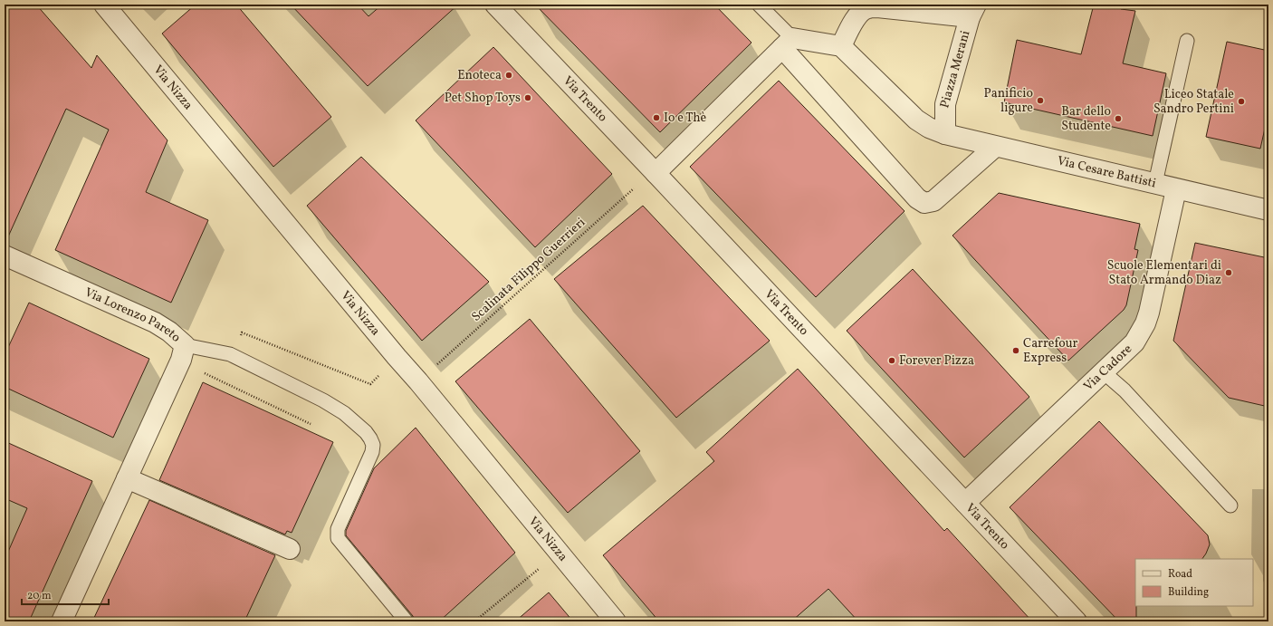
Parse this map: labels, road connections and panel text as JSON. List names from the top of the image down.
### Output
{
  "streets": {
    "street": [
      "Piazza Merani",
      "Via Nizza",
      "Via Trento",
      "Via Cesare Battisti",
      "Via Lorenzo Pareto",
      "Via Cadore"
    ],
    "path": ["Scalinata Filippo Guerrieri"]
  },
  "crossings": [
    ["Piazza Merani", "Via Cesare Battisti"],
    ["Via Trento", "Via Cadore"],
    ["Via Cesare Battisti", "Via Cadore"]
  ],
  "places": [
    "Enoteca",
    "Pet Shop Toys",
    "Panificio ligure",
    "Liceo Statale Sandro Pertini",
    "Io e Thè",
    "Bar dello Studente",
    "Scuole Elementari di Stato Armando Diaz",
    "Carrefour Express",
    "Forever Pizza"
  ],
  "legend": ["Road", "Building"],
  "scale_bar": "20 m"
}
